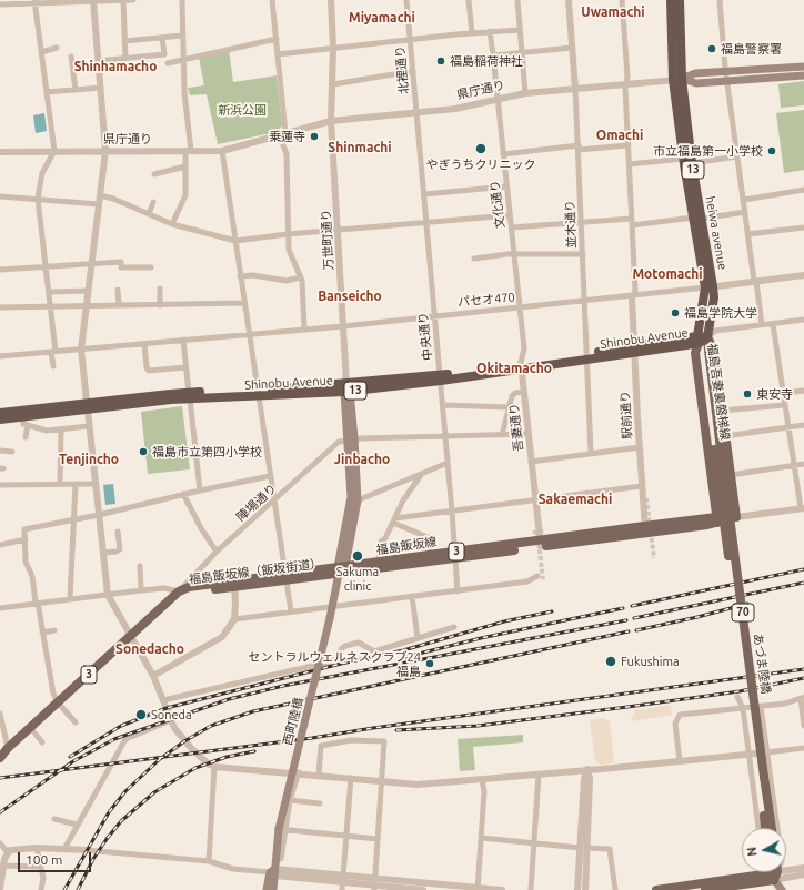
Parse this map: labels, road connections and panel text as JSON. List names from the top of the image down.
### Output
{
  "streets": {
    "highway": ["13", "heiwa avenue", "Shinobu Avenue"],
    "main road": [
      "県庁通り",
      "福島吾妻裏磐梯線",
      "福島飯坂線",
      "3",
      "福島飯坂線（飯坂街道）",
      "70",
      "あづま陸橋",
      "西町陸橋"
    ],
    "street": [
      "北裡通り",
      "文化通り",
      "並木通り",
      "万世町通り",
      "パセオ470",
      "中央通り",
      "駅前通り",
      "吾妻通り",
      "陣場通り"
    ]
  },
  "crossings": [
    ["北裡通り", "県庁通り"],
    ["北裡通り", "中央通り"],
    ["県庁通り", "文化通り"],
    ["県庁通り", "並木通り"],
    ["県庁通り", "heiwa avenue"],
    ["県庁通り", "万世町通り"],
    ["県庁通り", "中央通り"],
    ["文化通り", "パセオ470"],
    ["文化通り", "吾妻通り"],
    ["並木通り", "パセオ470"],
    ["並木通り", "Shinobu Avenue"],
    ["heiwa avenue", "パセオ470"],
    ["heiwa avenue", "Shinobu Avenue"],
    ["heiwa avenue", "福島吾妻裏磐梯線"],
    ["万世町通り", "パセオ470"],
    ["万世町通り", "Shinobu Avenue"],
    ["パセオ470", "中央通り"],
    ["パセオ470", "駅前通り"],
    ["パセオ470", "吾妻通り"],
    ["中央通り", "Shinobu Avenue"],
    ["中央通り", "福島飯坂線"],
    ["Shinobu Avenue", "福島吾妻裏磐梯線"],
    ["Shinobu Avenue", "駅前通り"],
    ["Shinobu Avenue", "吾妻通り"],
    ["福島吾妻裏磐梯線", "あづま陸橋"],
    ["駅前通り", "福島飯坂線"],
    ["吾妻通り", "福島飯坂線"],
    ["陣場通り", "福島飯坂線（飯坂街道）"],
    ["福島飯坂線", "福島飯坂線（飯坂街道）"],
    ["福島飯坂線", "西町陸橋"],
    ["福島飯坂線（飯坂街道）", "西町陸橋"],
    ["70", "あづま陸橋"]
  ],
  "districts": [
    "Uwamachi",
    "Miyamachi",
    "Shinhamacho",
    "Omachi",
    "Shinmachi",
    "Motomachi",
    "Banseicho",
    "Okitamacho",
    "Tenjincho",
    "Jinbacho",
    "Sakaemachi",
    "Sonedacho"
  ],
  "parks": ["新浜公園"],
  "places": [
    "福島警察署",
    "福島稲荷神社",
    "乗蓮寺",
    "やぎうちクリニック",
    "市立福島第一小学校",
    "福島学院大学",
    "東安寺",
    "福島市立第四小学校",
    "Sakuma clinic",
    "Fukushima",
    "セントラルウェルネスクラブ24 福島",
    "Soneda"
  ],
  "scale_bar": "100 m",
  "north": "left"
}
